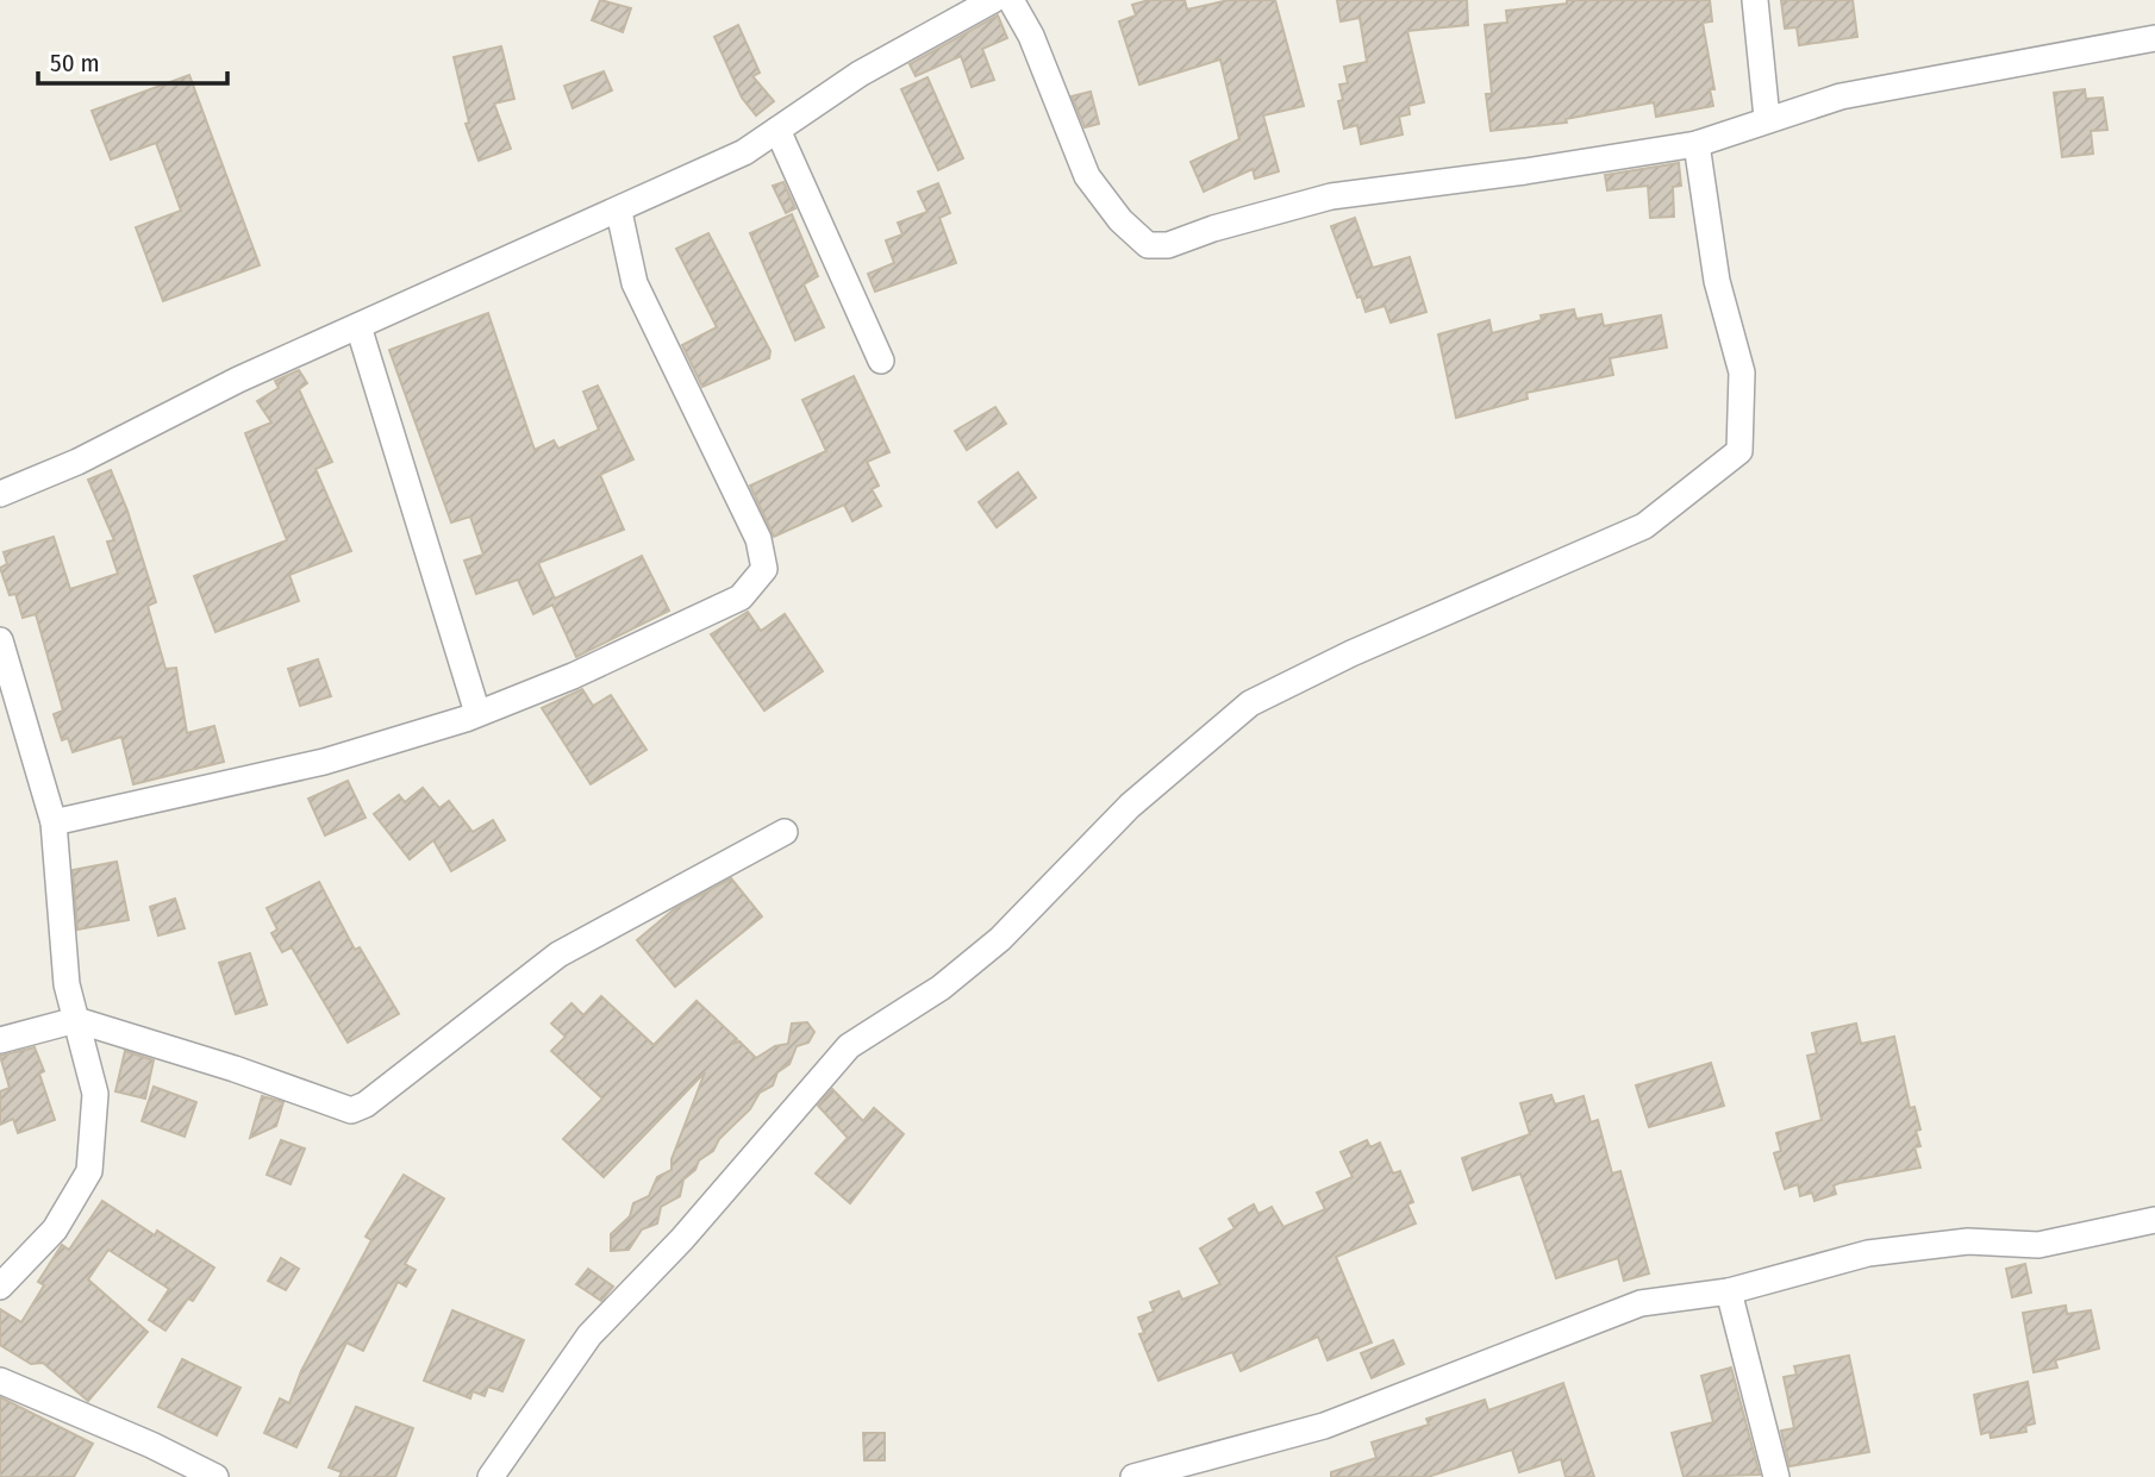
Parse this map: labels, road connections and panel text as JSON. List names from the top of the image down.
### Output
{
  "scale_bar": "50 m"
}
